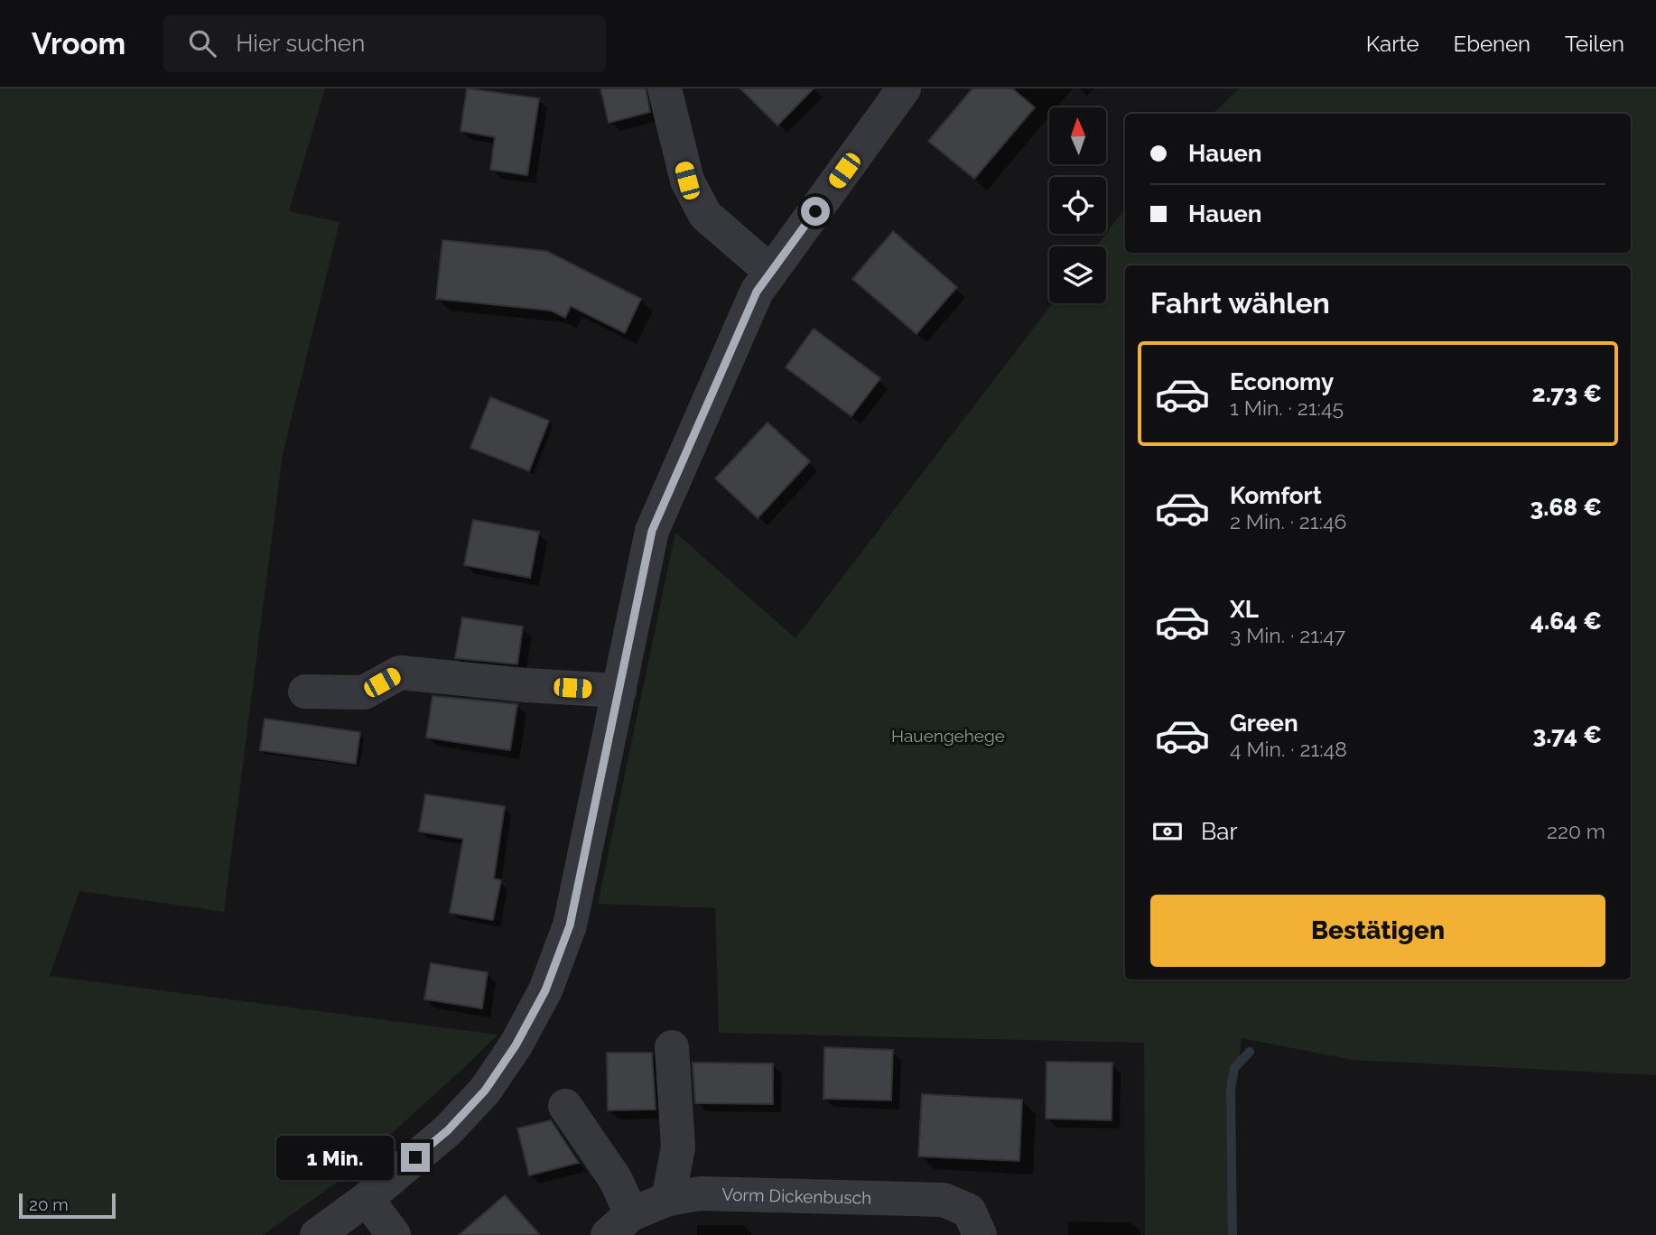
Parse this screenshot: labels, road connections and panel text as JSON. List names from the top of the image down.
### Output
{
  "streets": {
    "street": ["Vorm Dickenbusch"]
  },
  "parks": ["Hauengehege"],
  "scale_bar": "20 m",
  "north": "top",
  "page": {
    "header": "Vroom",
    "search": "Hier suchen",
    "nav": ["Karte", "Ebenen", "Teilen"],
    "banner": ["Hauen", "Hauen"],
    "heading": "Fahrt wählen",
    "list": [
      {
        "name": "Economy",
        "note": "1 Min. · 21:45",
        "value": "2.73 €"
      },
      {
        "name": "Komfort",
        "note": "2 Min. · 21:46",
        "value": "3.68 €"
      },
      {
        "name": "XL",
        "note": "3 Min. · 21:47",
        "value": "4.64 €"
      },
      {
        "name": "Green",
        "note": "4 Min. · 21:48",
        "value": "3.74 €"
      }
    ],
    "pay": ["Bar", "220 m"],
    "buttons": "Bestätigen",
    "bubble": "1 Min.",
    "scale": "20 m"
  }
}
